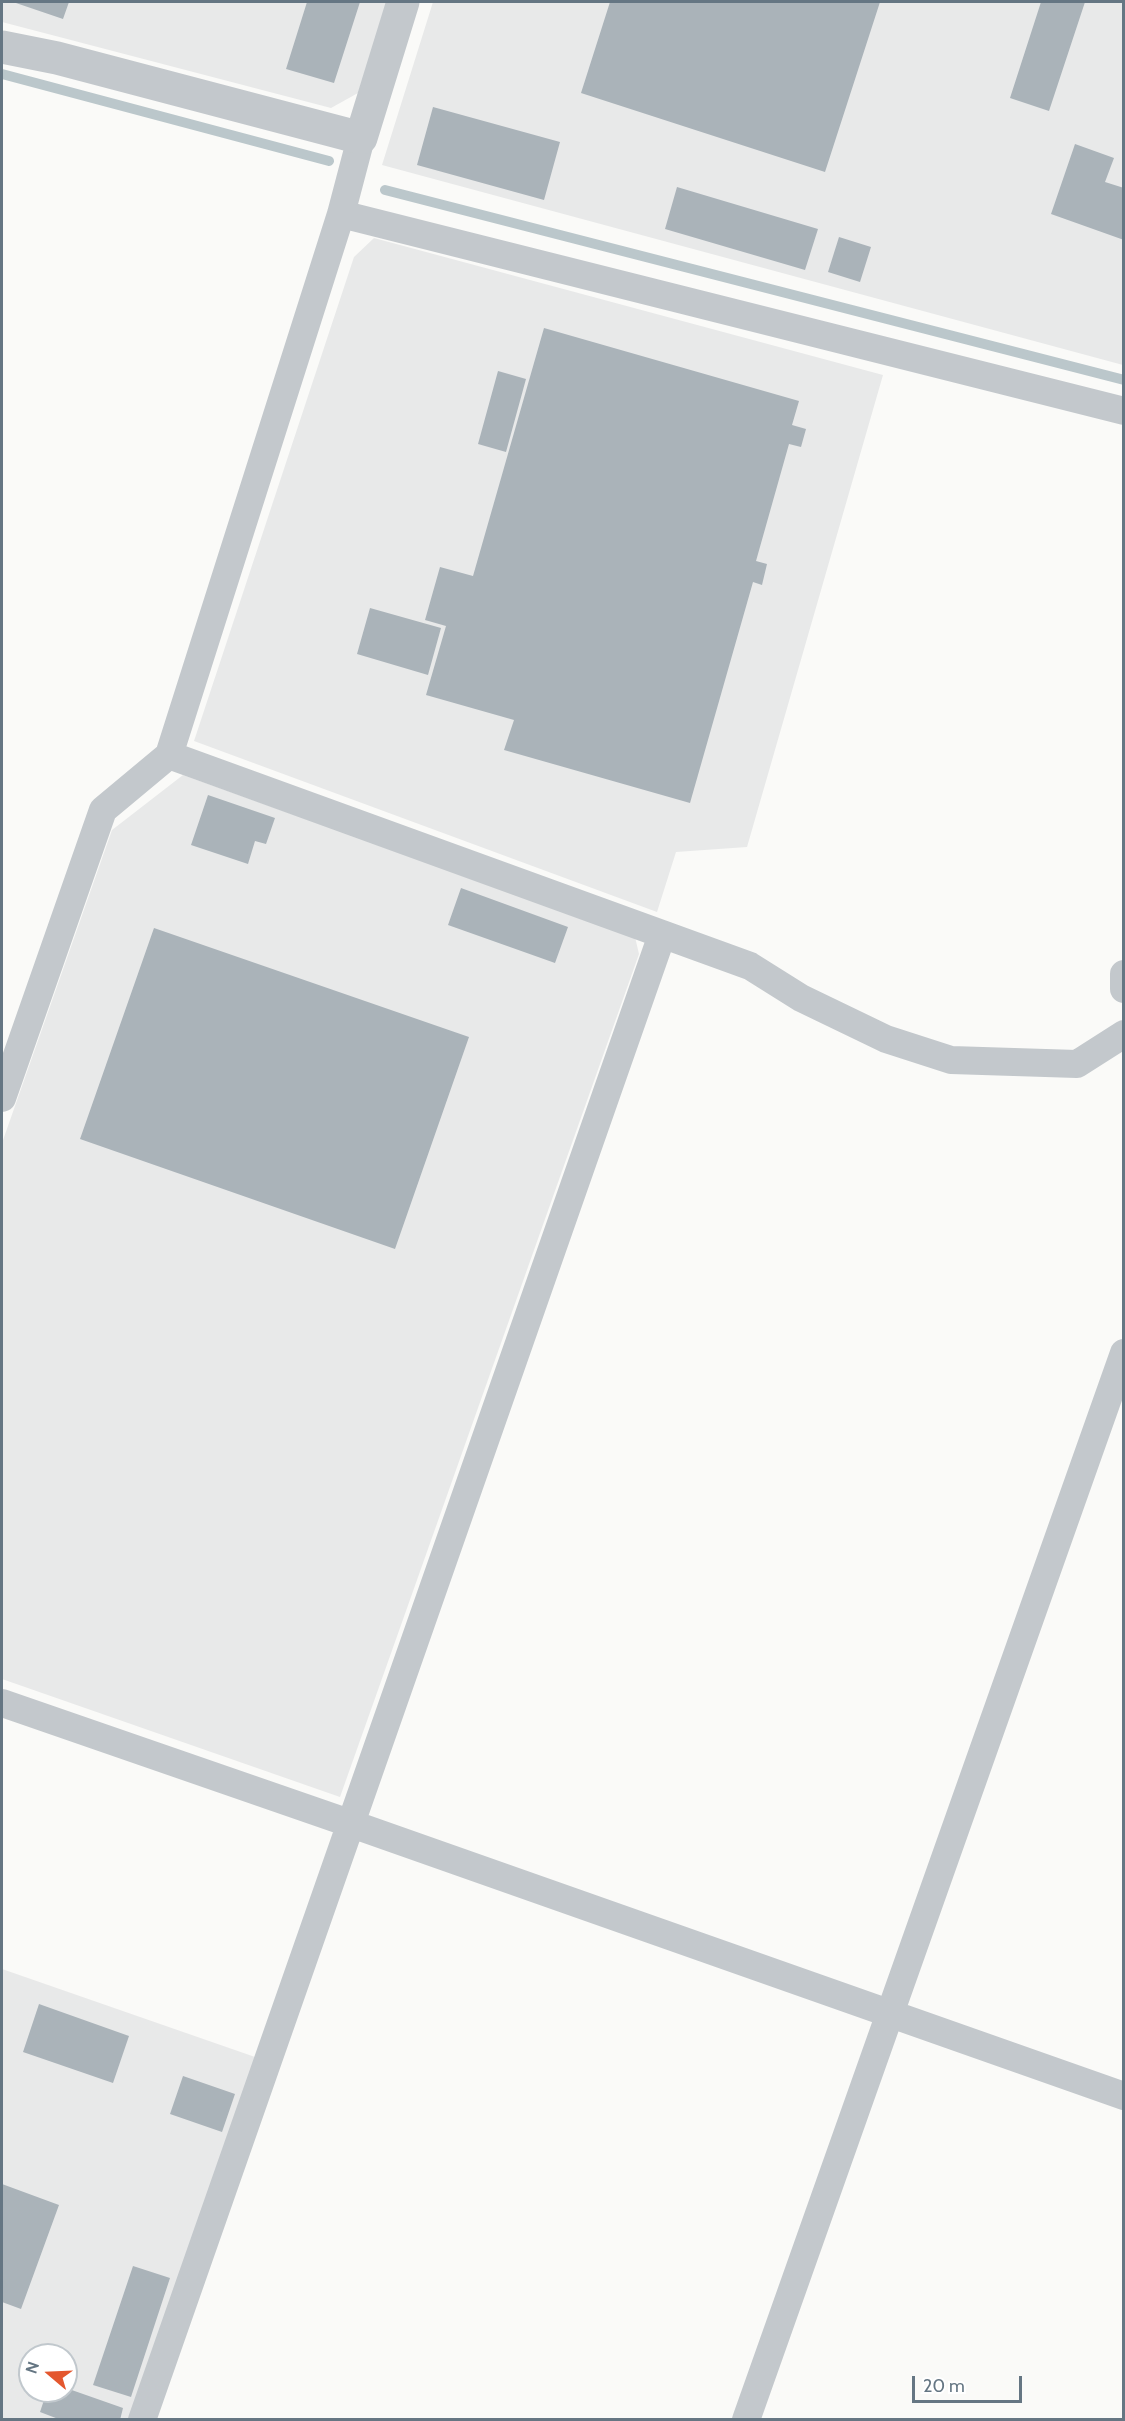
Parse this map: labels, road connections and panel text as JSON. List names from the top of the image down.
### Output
{
  "scale_bar": "20 m",
  "north": "left"
}
